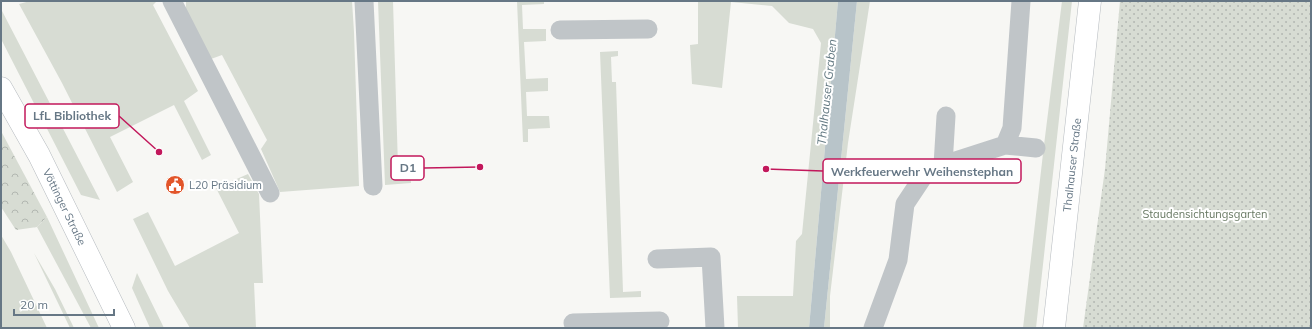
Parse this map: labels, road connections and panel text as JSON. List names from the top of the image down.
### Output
{
  "streets": {
    "main road": ["Thalhauser Straße", "Vöttinger Straße"]
  },
  "water": ["Thalhauser Graben"],
  "parks": ["Staudensichtungsgarten"],
  "places": {
    "other": ["LfL Bibliothek", "D1", "Werkfeuerwehr Weihenstephan"],
    "public building": ["L20 Präsidium"]
  },
  "scale_bar": "20 m"
}
